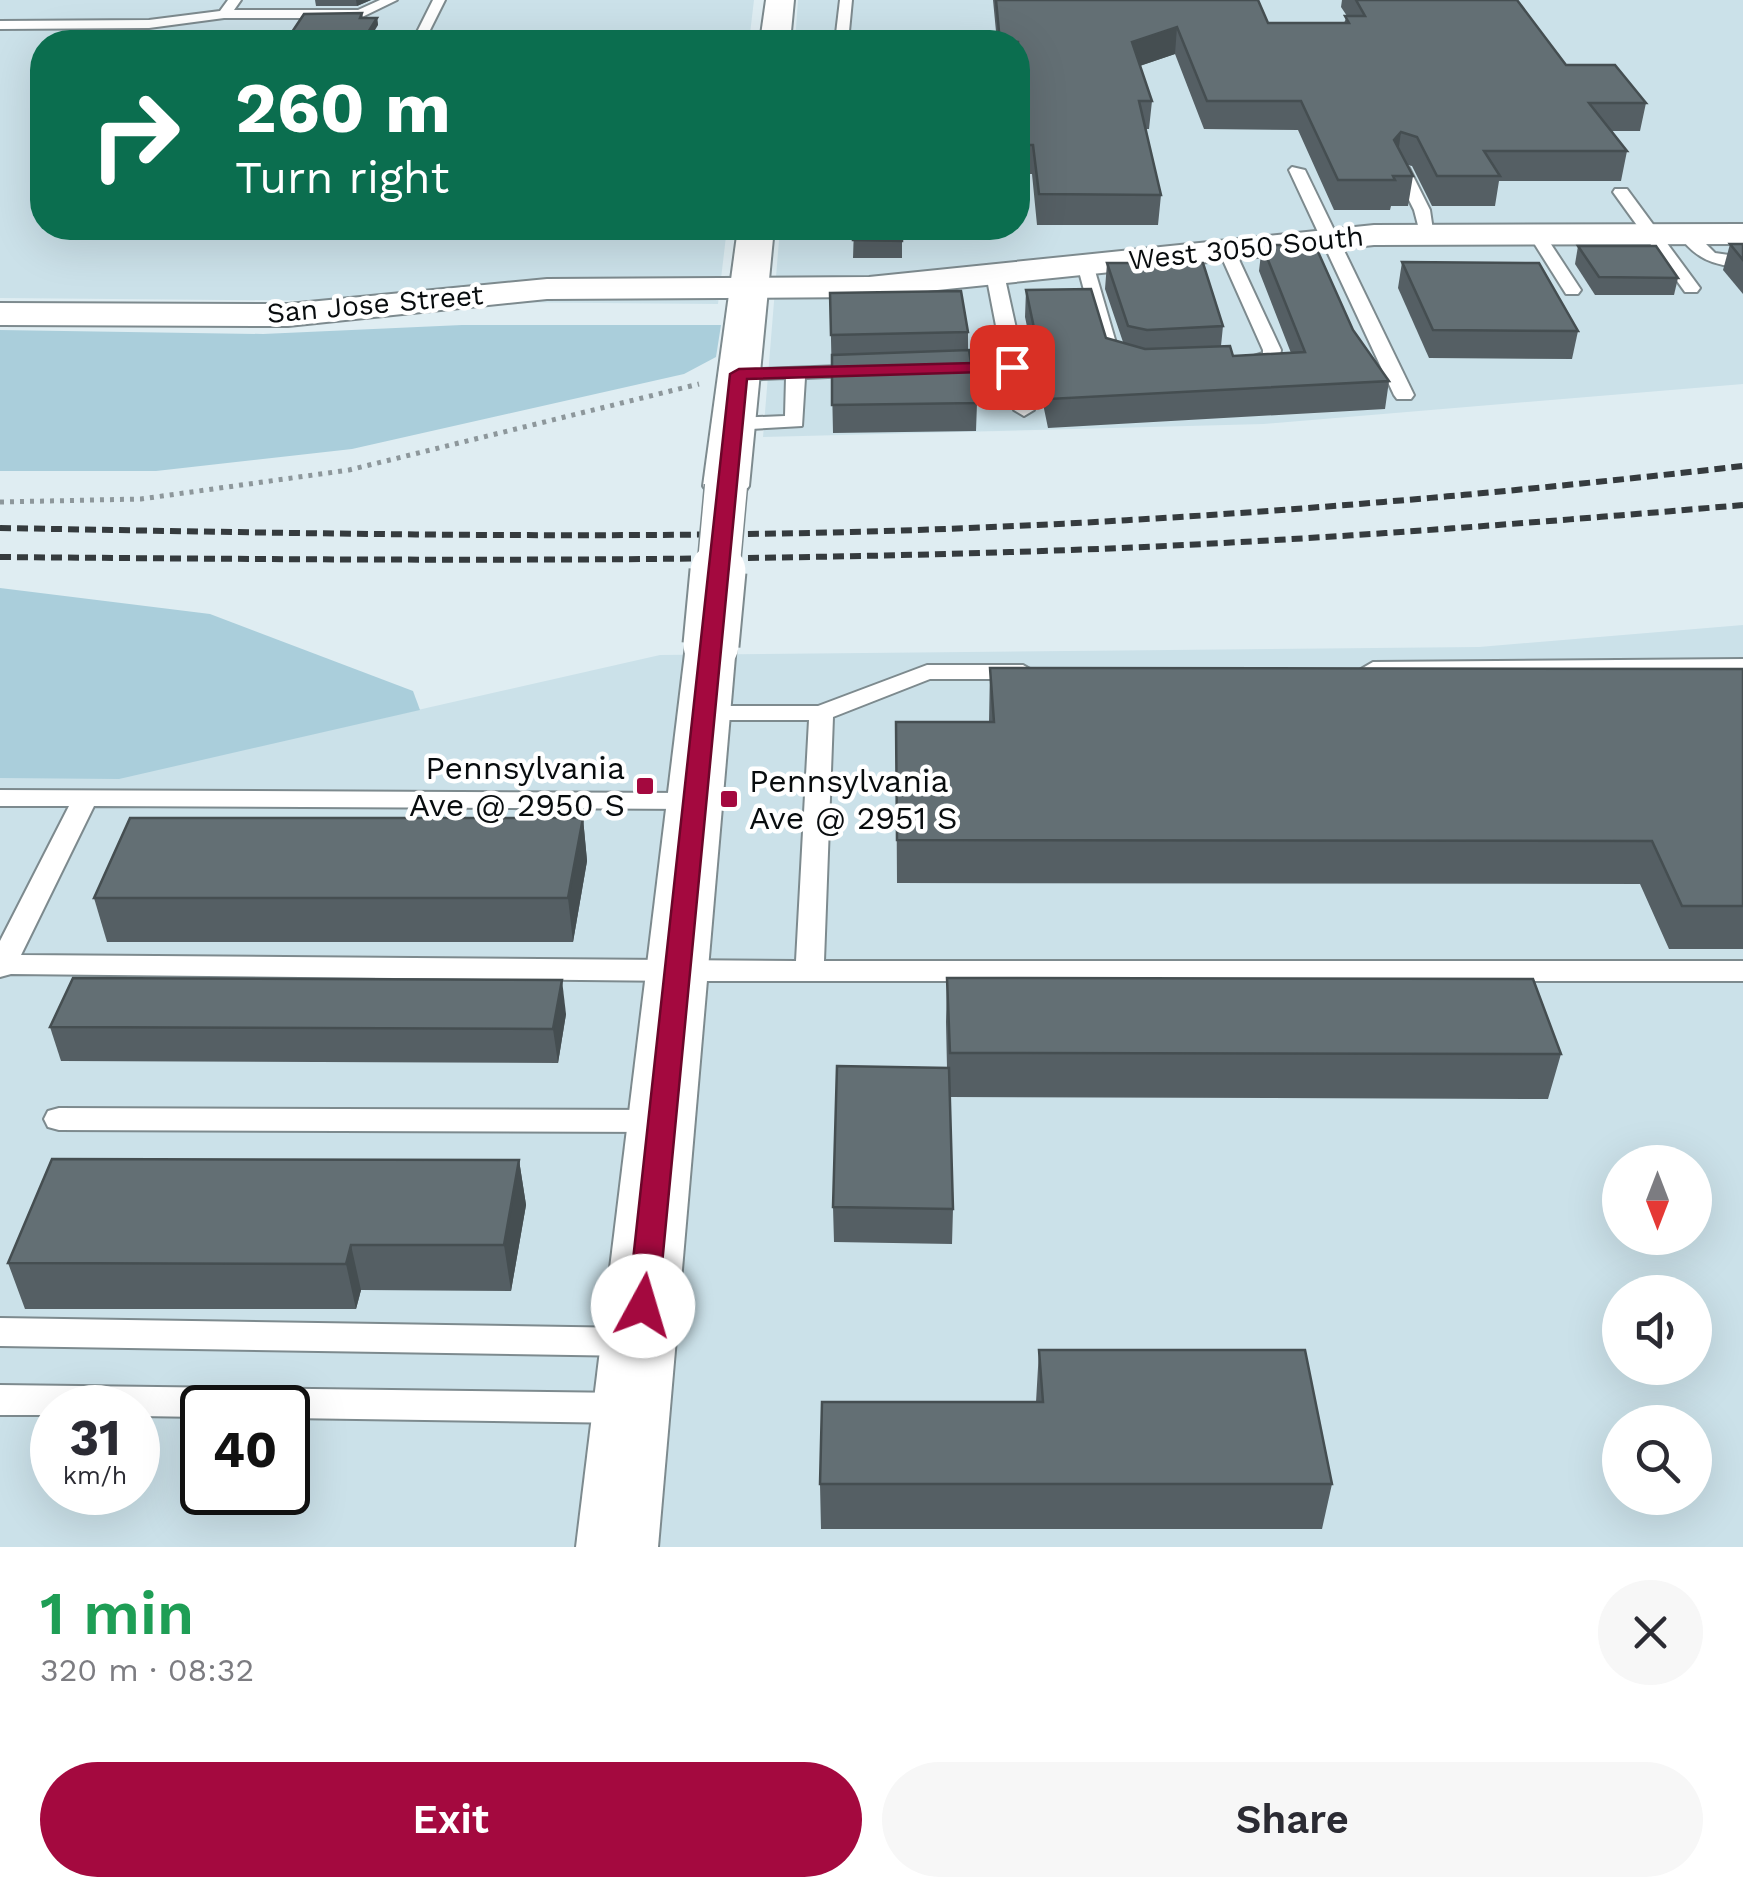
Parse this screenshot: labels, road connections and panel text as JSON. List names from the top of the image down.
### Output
{
  "streets": {
    "street": ["West 3050 South", "San Jose Street"]
  },
  "crossings": [
    ["West 3050 South", "San Jose Street"]
  ],
  "places": {
    "transit": ["Pennsylvania Ave @ 2950 S", "Pennsylvania Ave @ 2951 S"]
  },
  "north": "bottom",
  "page": {
    "turn": ["260 m", "Turn right"],
    "speed": "31 km/h",
    "limit": "40",
    "heading": ["1 min", "320 m · 08:32"],
    "buttons": ["Exit", "Share"]
  }
}
